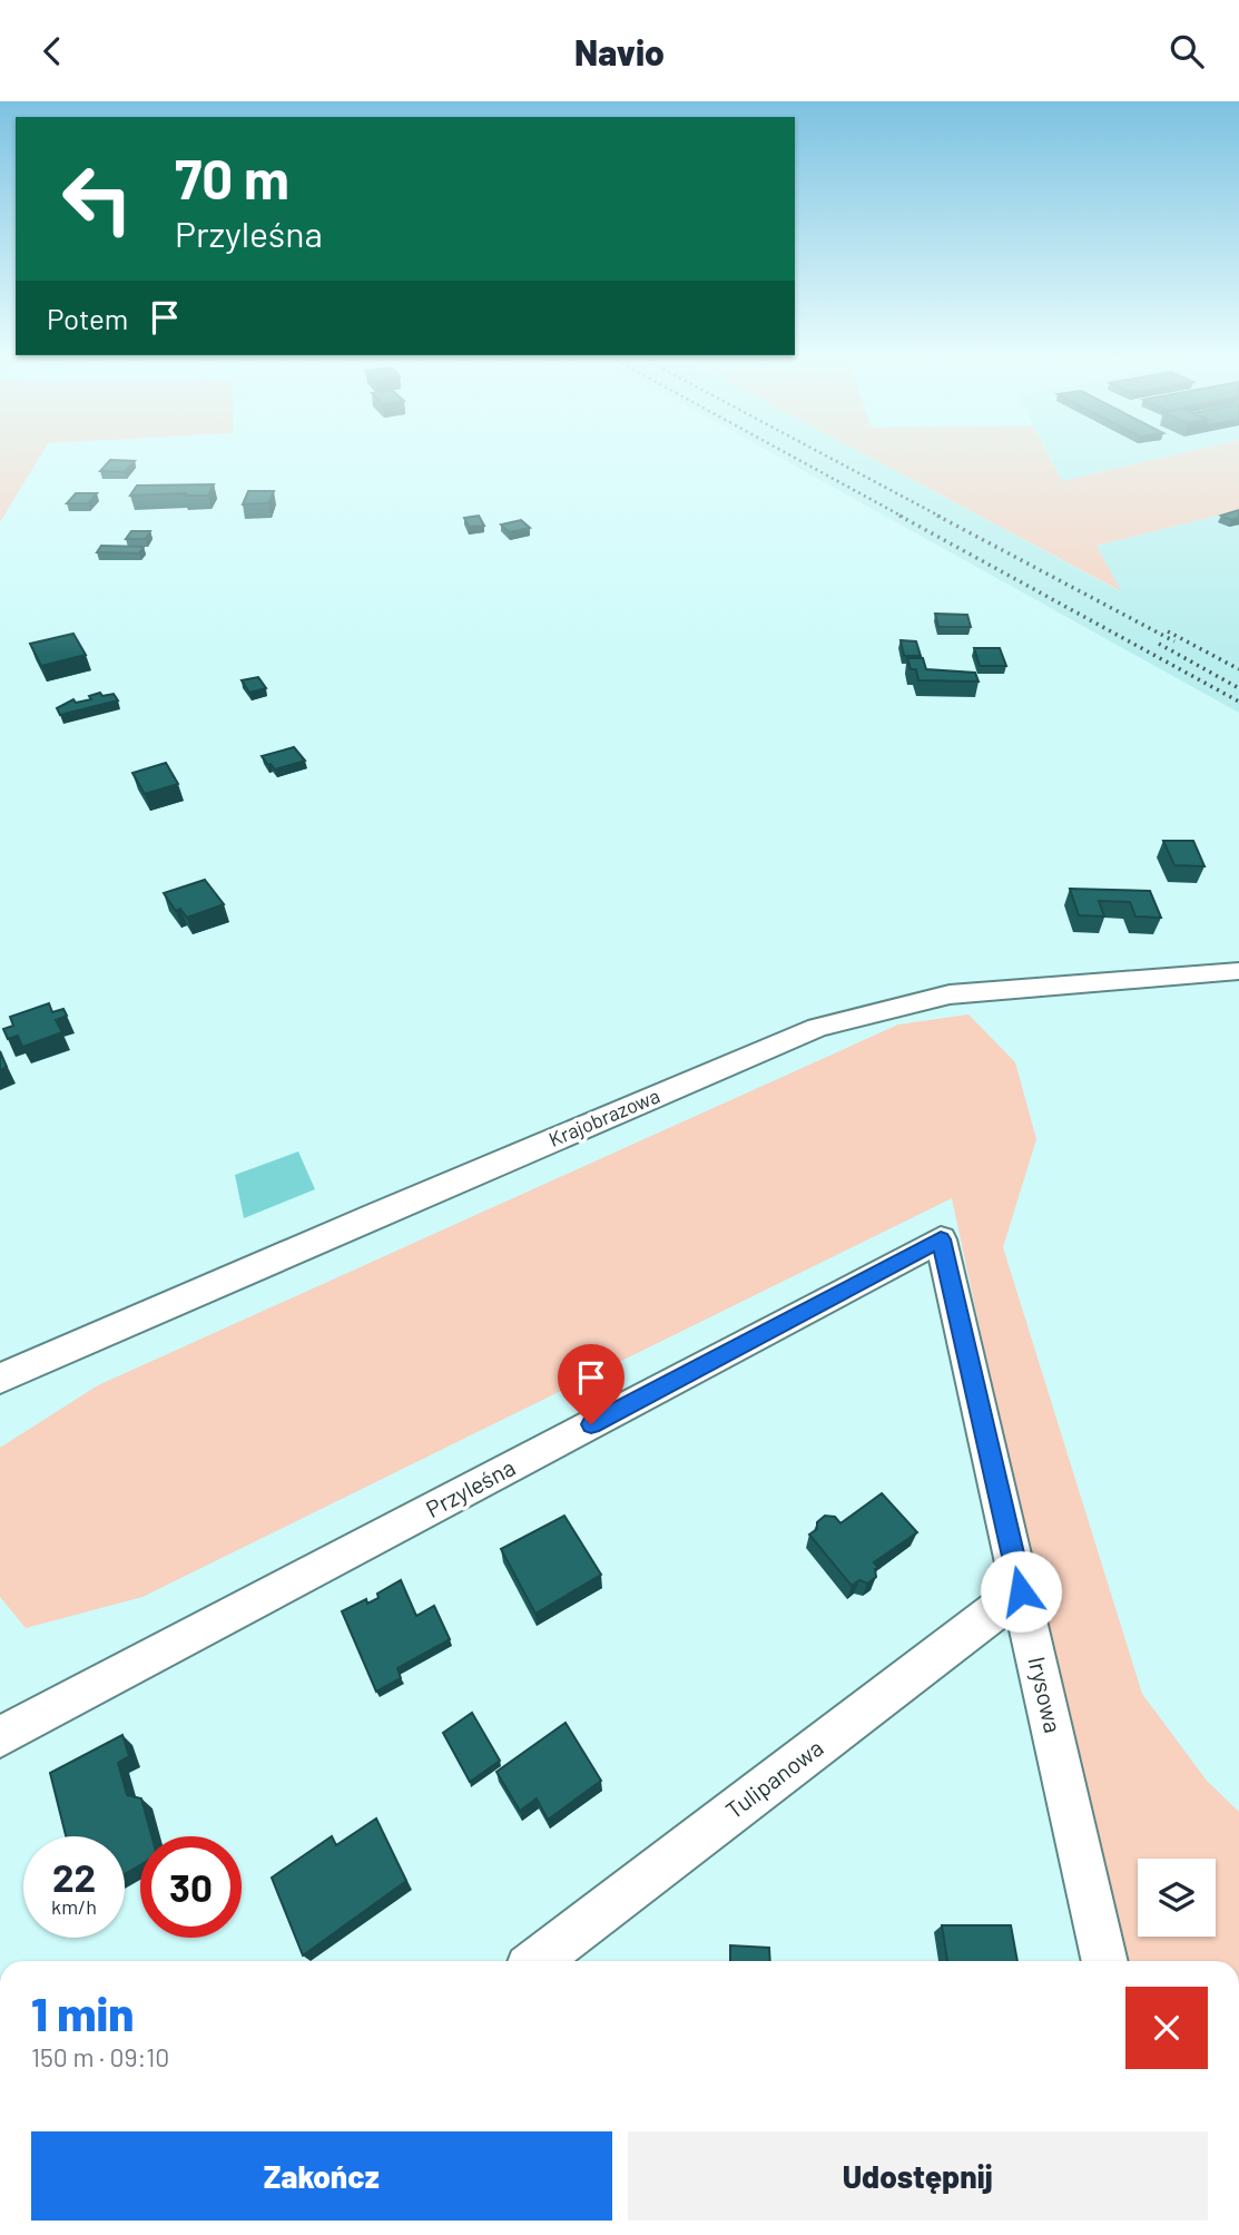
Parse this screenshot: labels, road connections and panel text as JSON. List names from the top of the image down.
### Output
{
  "streets": {
    "street": [
      "Krajobrazowa",
      "Przyleśna",
      "Irysowa",
      "Tulipanowa"
    ]
  },
  "crossings": [
    ["Przyleśna", "Irysowa"],
    ["Irysowa", "Tulipanowa"]
  ],
  "page": {
    "header": "Navio",
    "turn": ["70 m", "Przyleśna"],
    "then": "Potem",
    "speed": "22 km/h",
    "limit": "30",
    "heading": ["1 min", "150 m · 09:10"],
    "buttons": ["Zakończ", "Udostępnij"]
  }
}
